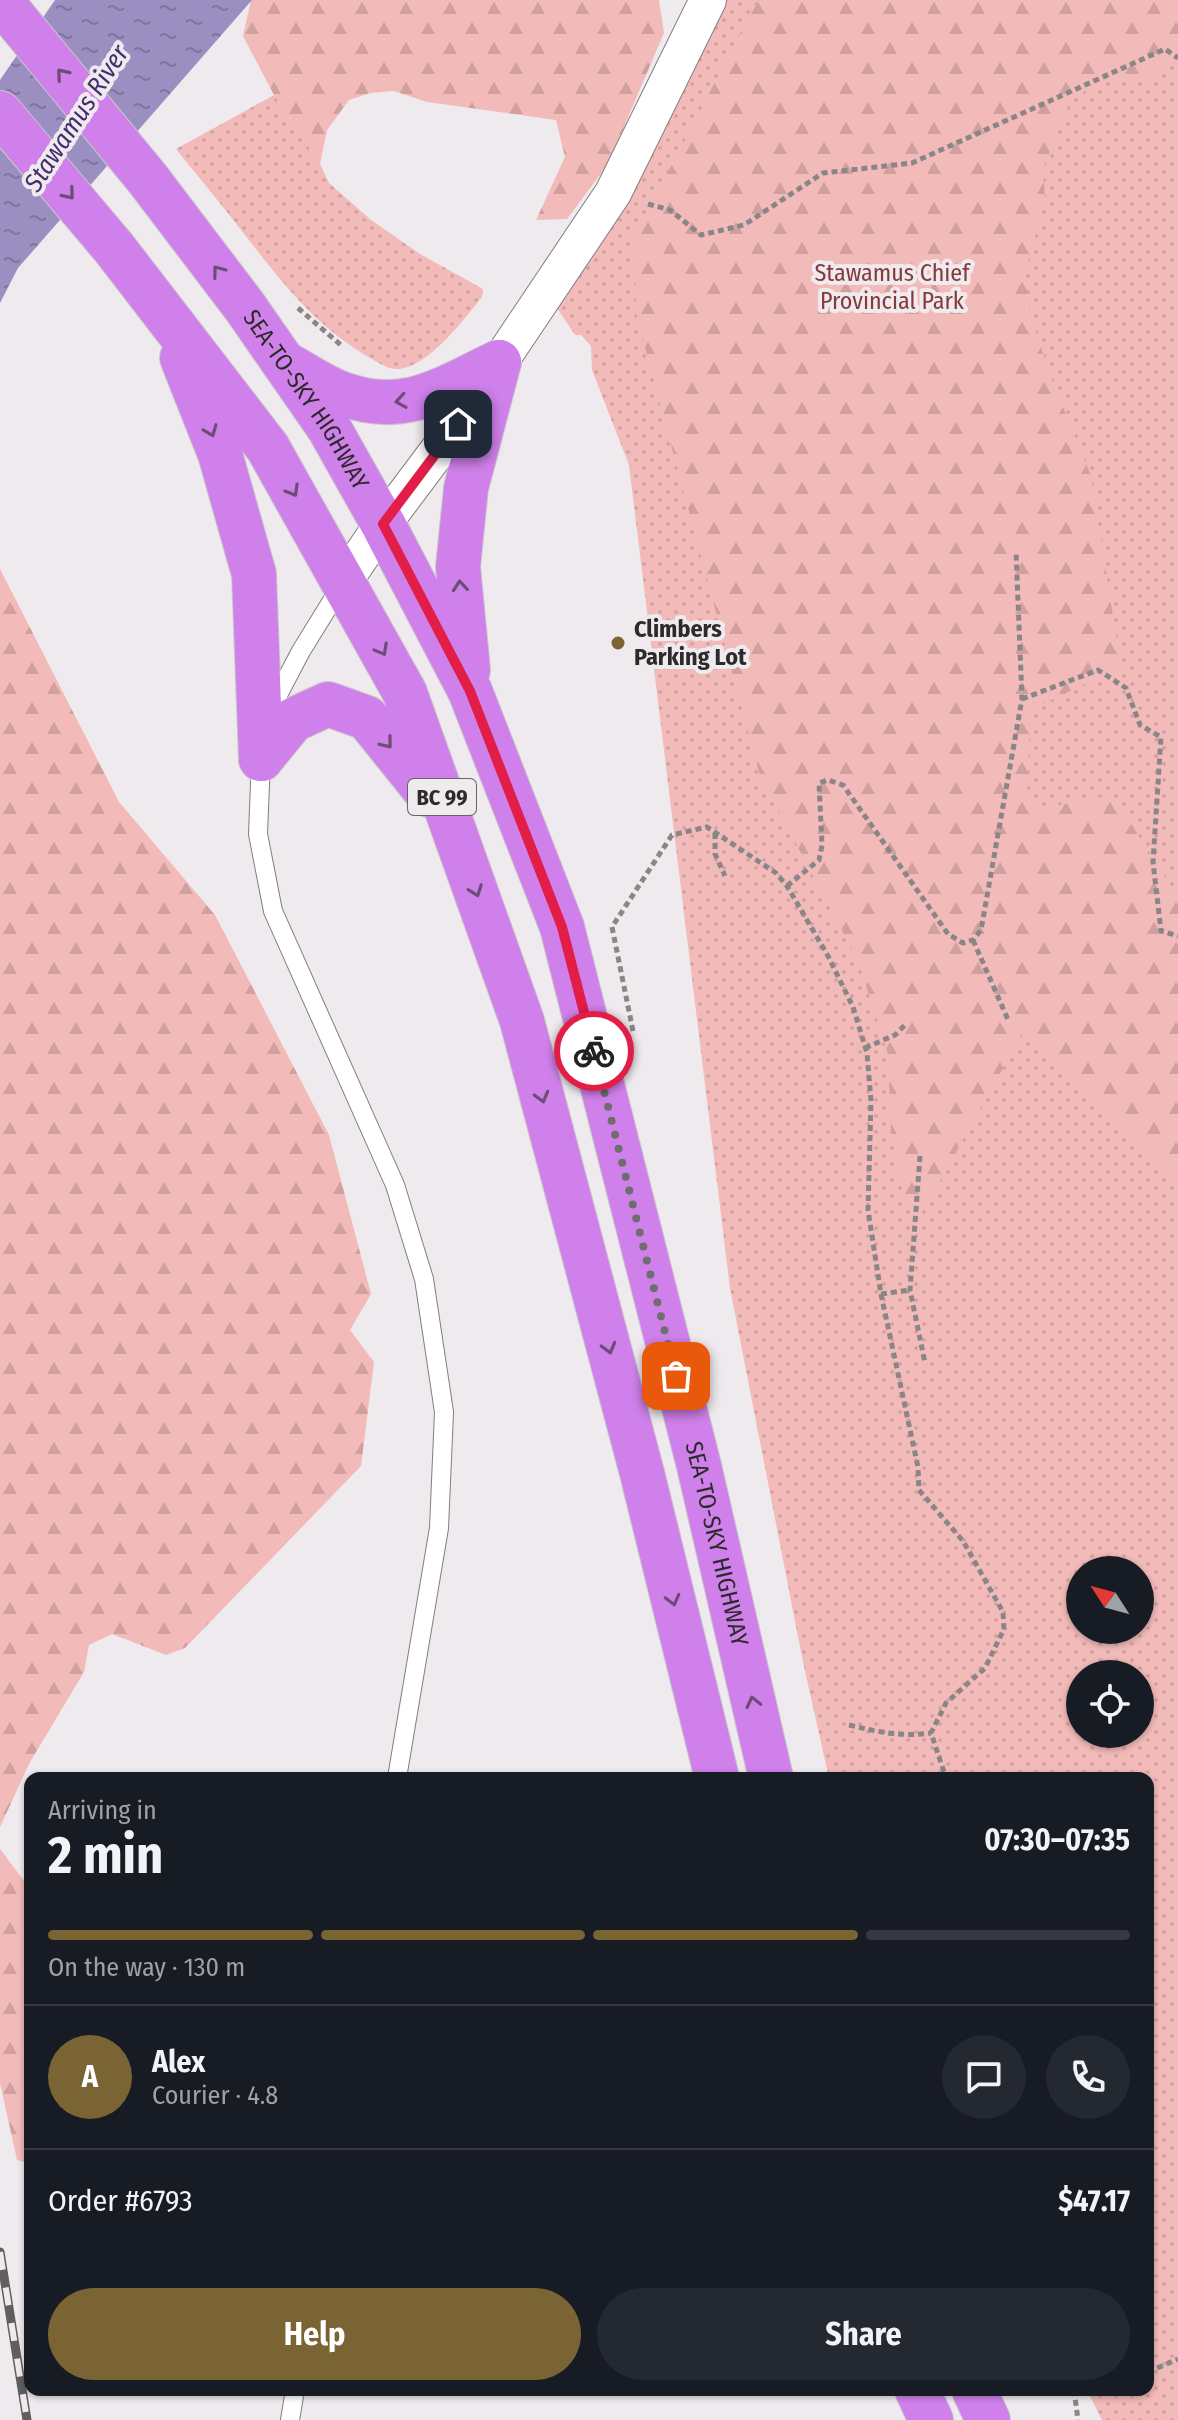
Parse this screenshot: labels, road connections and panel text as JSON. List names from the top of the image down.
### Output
{
  "streets": {
    "highway": ["SEA-TO-SKY HIGHWAY", "BC 99"]
  },
  "water": ["Stawamus River"],
  "parks": ["Stawamus Chief Provincial Park"],
  "places": ["Climbers Parking Lot"],
  "north": "top left",
  "page": {
    "heading": ["2 min", "Arriving in", "07:30–07:35"],
    "panel": [
      "Alex",
      "Courier · 4.8",
      "Order #6793",
      "$47.17"
    ],
    "bar": "On the way · 130 m",
    "round": "A",
    "buttons": ["Help", "Share"]
  }
}
